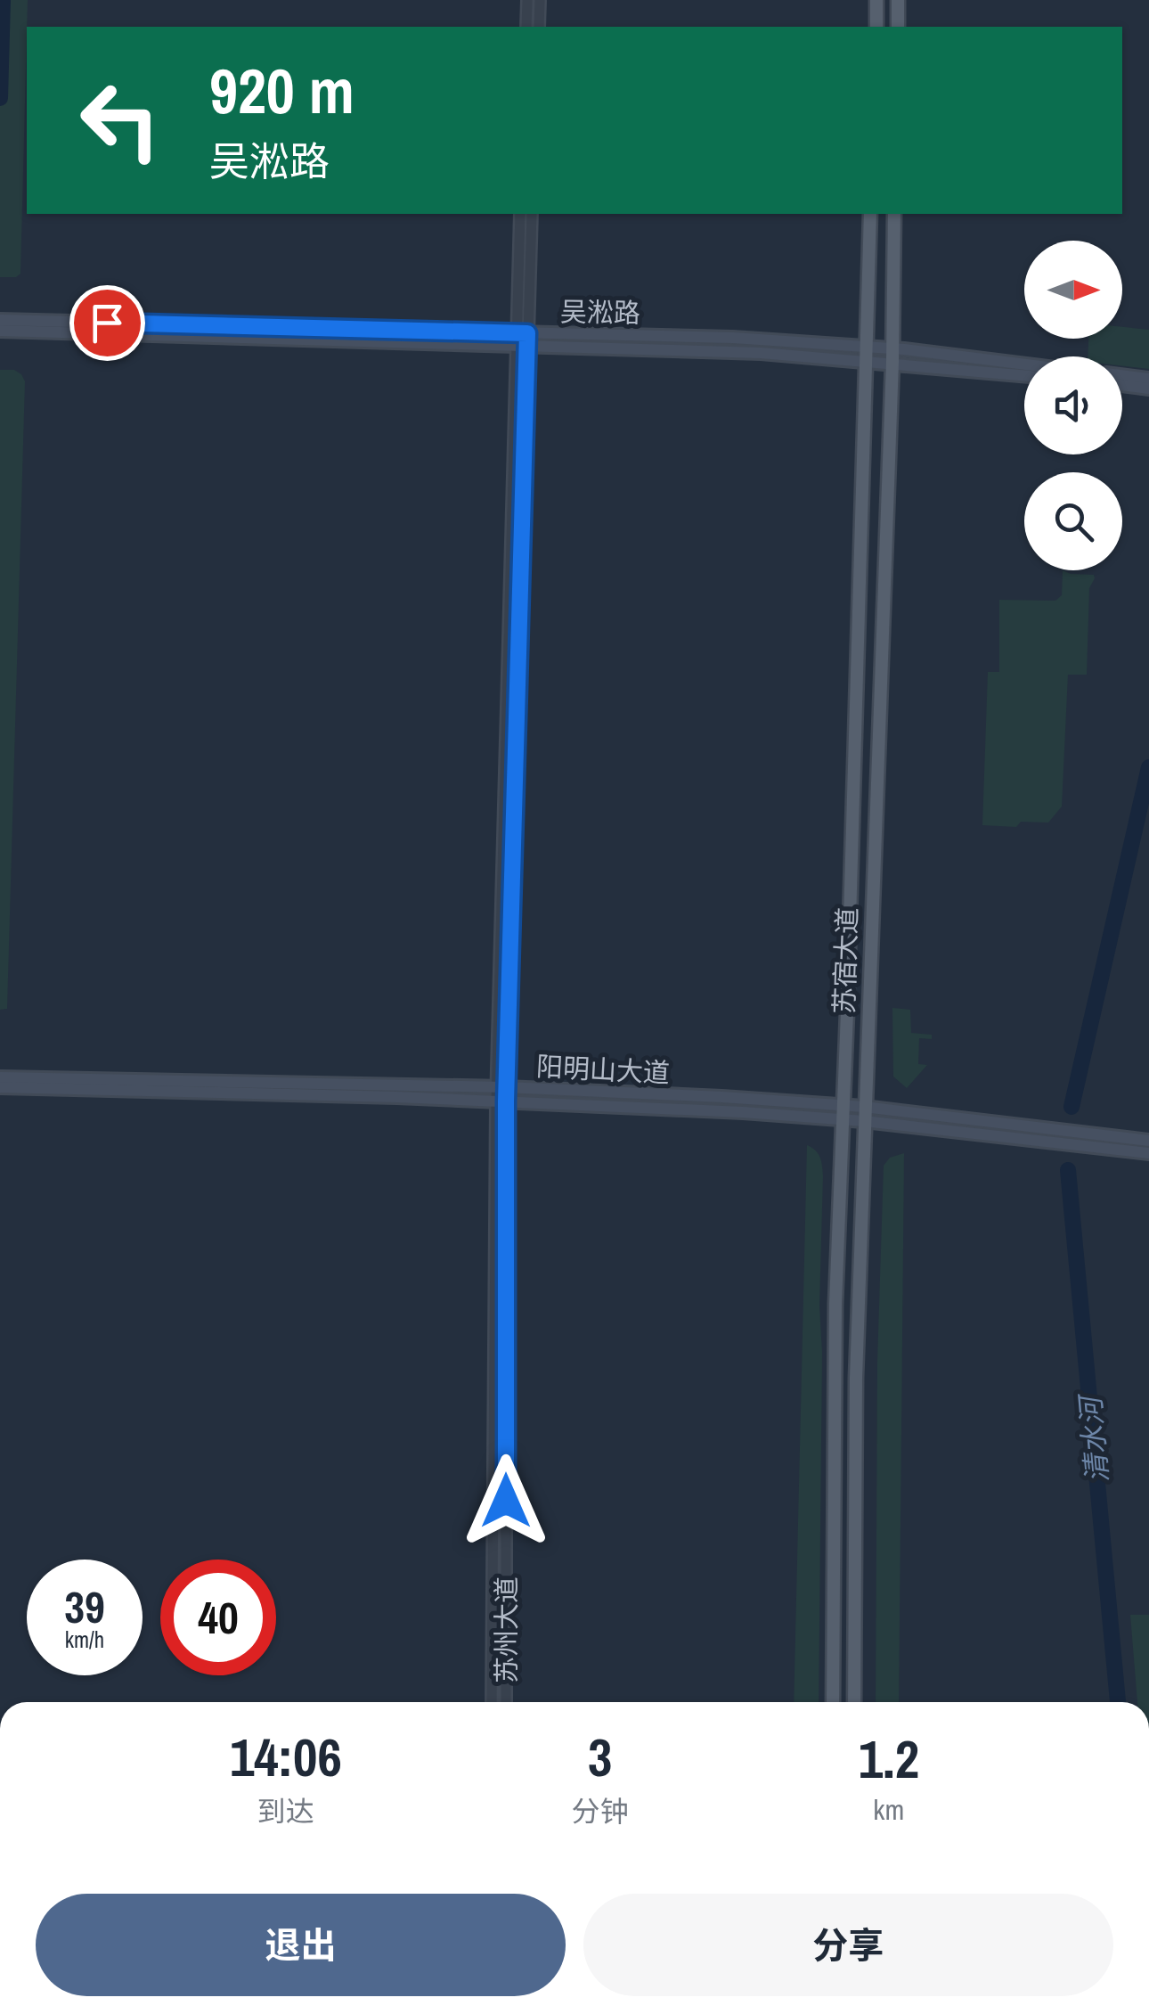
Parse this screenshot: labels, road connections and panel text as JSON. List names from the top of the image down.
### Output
{
  "streets": {
    "main road": ["吴淞路", "苏宿大道", "阳明山大道"],
    "street": ["苏州大道"]
  },
  "crossings": [
    ["吴淞路", "苏宿大道"],
    ["吴淞路", "苏州大道"],
    ["苏宿大道", "阳明山大道"],
    ["阳明山大道", "苏州大道"]
  ],
  "water": ["清水河"],
  "north": "right",
  "page": {
    "turn": ["920 m", "吴淞路"],
    "speed": "39 km/h",
    "limit": "40",
    "eta": [
      "14:06",
      "到达",
      "3",
      "分钟",
      "1.2",
      "km"
    ],
    "buttons": ["退出", "分享"]
  }
}
